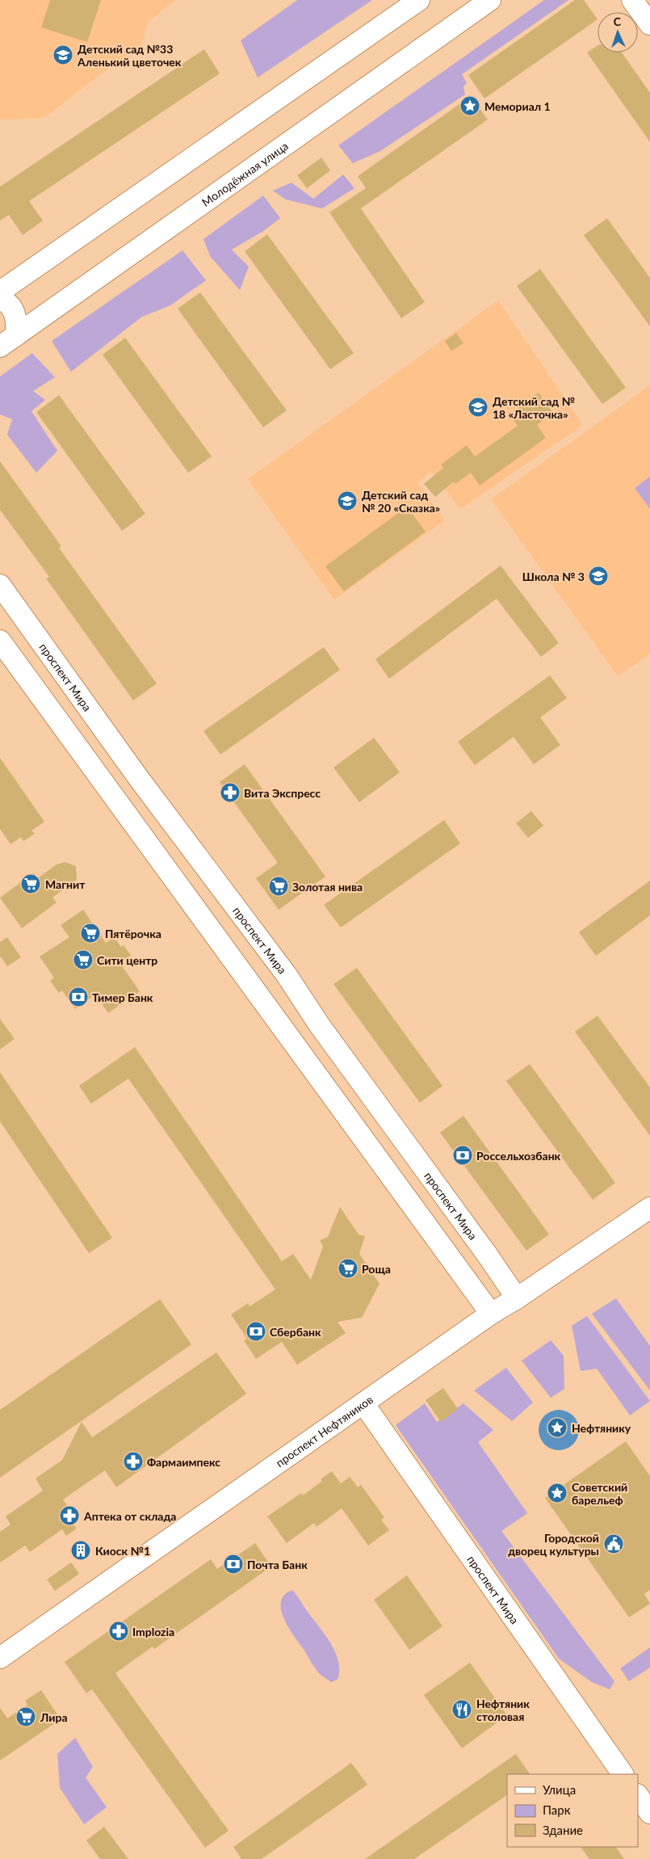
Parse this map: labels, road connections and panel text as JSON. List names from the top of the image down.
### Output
{
  "streets": {
    "street": ["Молодёжная улица", "проспект Мира", "проспект Нефтяников"]
  },
  "crossings": [
    ["проспект Мира", "проспект Нефтяников"]
  ],
  "places": {
    "school or university": [
      "Детский сад №33 Аленький цветочек",
      "Детский сад № 18 «Ласточка»",
      "Детский сад № 20 «Сказка»",
      "Школа № 3"
    ],
    "place": ["Мемориал 1", "Нефтянику", "Советский барельеф"],
    "pharmacy": [
      "Вита Экспресс",
      "Фармаимпекс",
      "Аптека от склада",
      "Implozia"
    ],
    "supermarket": [
      "Магнит",
      "Золотая нива",
      "Пятёрочка",
      "Сити центр",
      "Роща",
      "Лира"
    ],
    "bank": [
      "Тимер Банк",
      "Россельхозбанк",
      "Сбербанк",
      "Почта Банк"
    ],
    "public building": ["Городской дворец культуры"],
    "building": ["Киоск №1"],
    "restaurant": ["Нефтяник столовая"]
  },
  "legend": ["Улица", "Парк", "Здание"],
  "north": "top"
}
